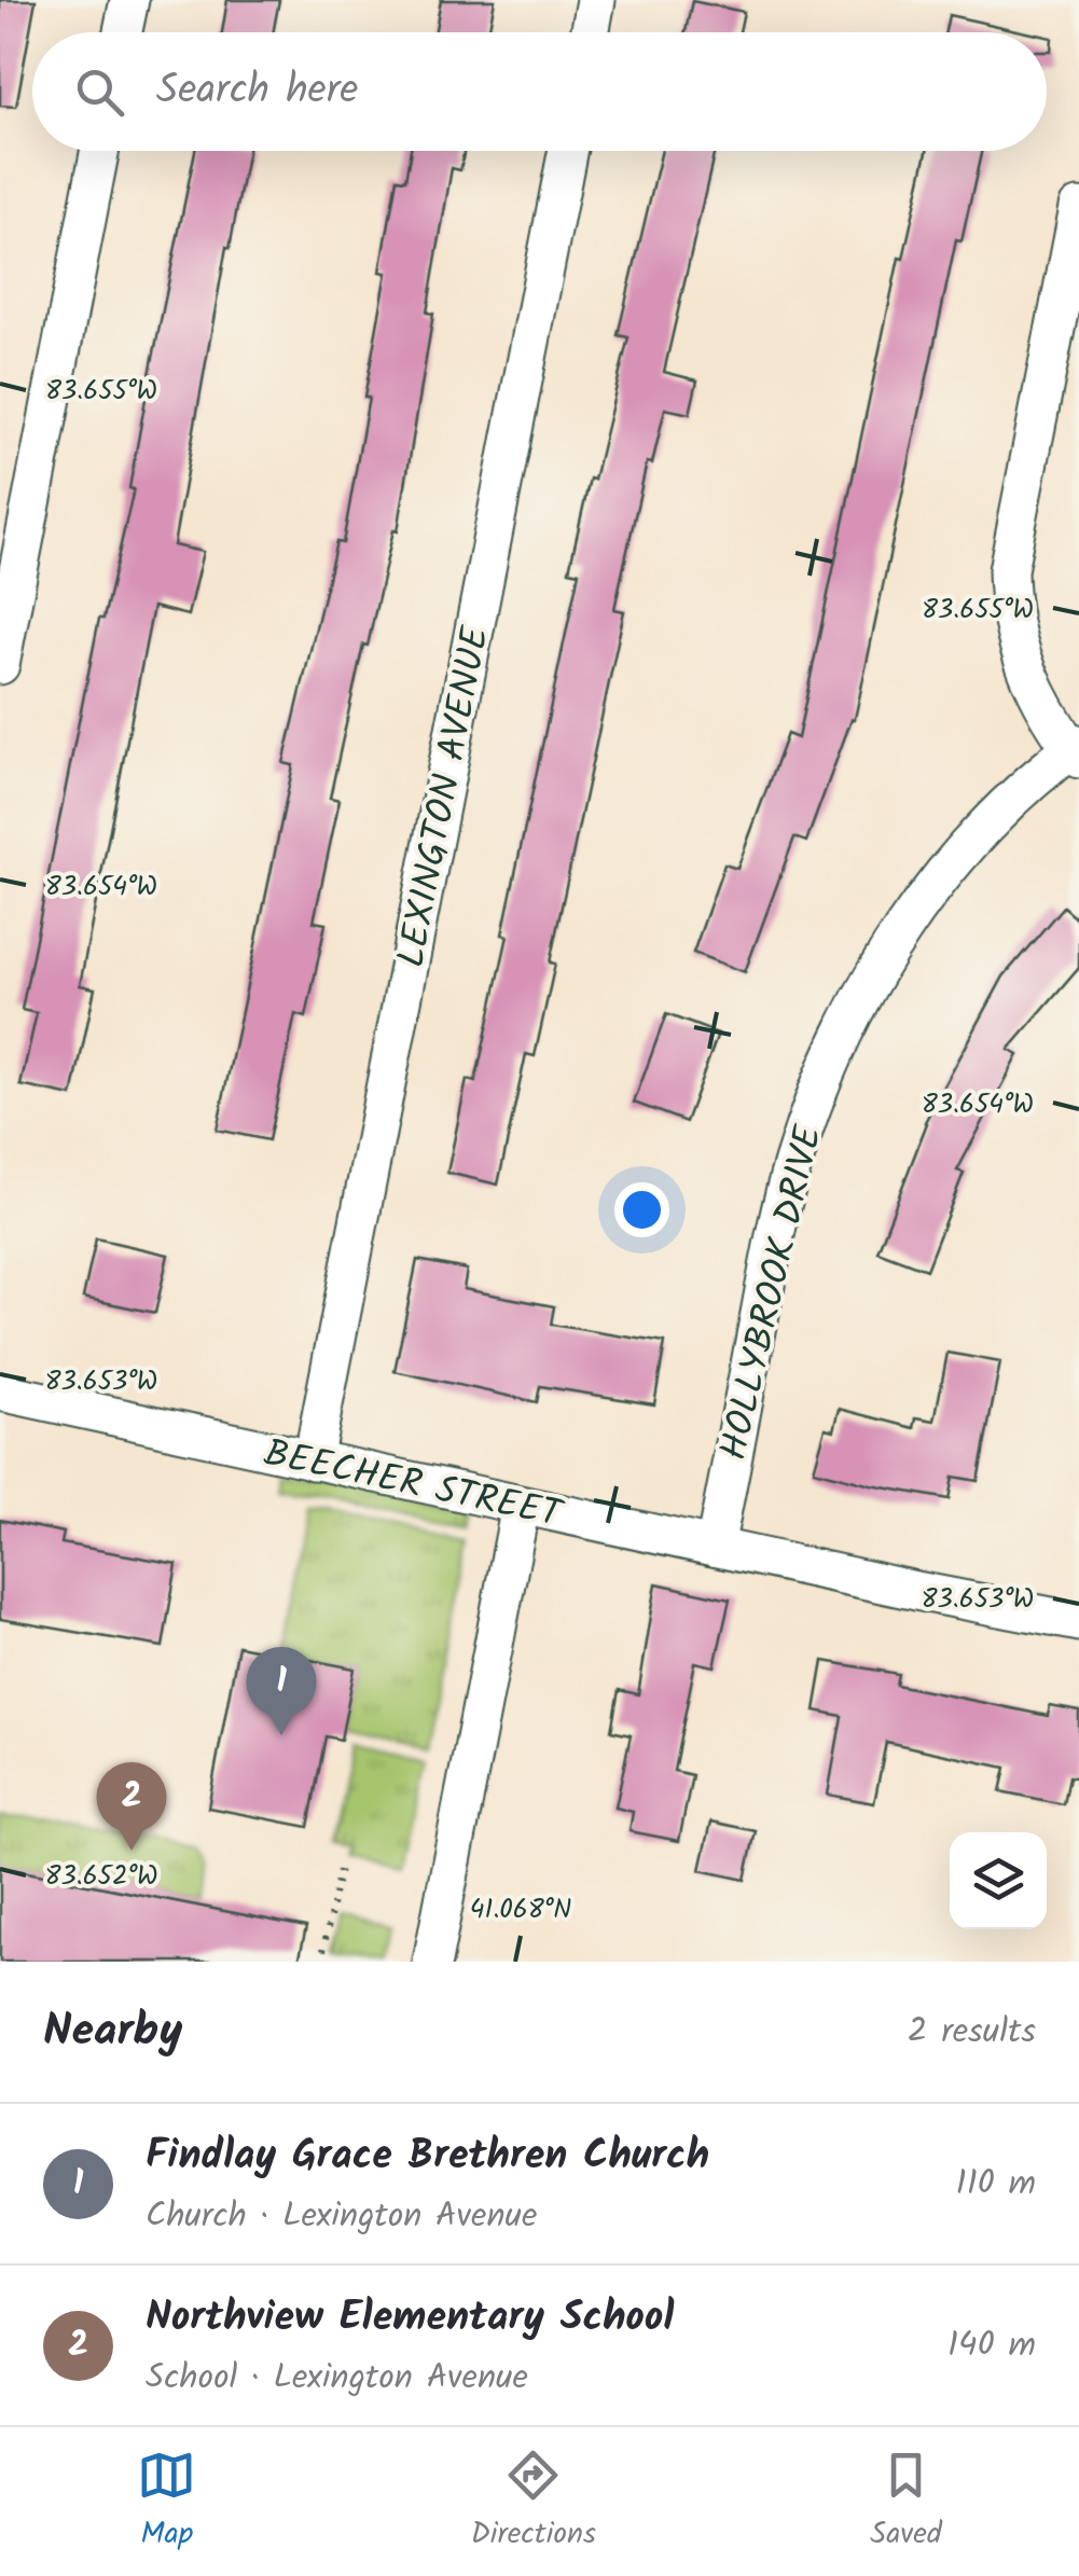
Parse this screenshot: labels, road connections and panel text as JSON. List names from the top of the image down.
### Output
{
  "streets": {
    "street": ["LEXINGTON AVENUE", "HOLLYBROOK DRIVE", "BEECHER STREET"]
  },
  "crossings": [
    ["LEXINGTON AVENUE", "BEECHER STREET"],
    ["HOLLYBROOK DRIVE", "BEECHER STREET"]
  ],
  "page": {
    "search": "Search here",
    "pins": ["1", "2"],
    "heading": ["Nearby", "2 results"],
    "list": [
      {
        "mark": "1",
        "name": "Findlay Grace Brethren Church",
        "note": "Church · Lexington Avenue",
        "value": "110 m"
      },
      {
        "mark": "2",
        "name": "Northview Elementary School",
        "note": "School · Lexington Avenue",
        "value": "140 m"
      }
    ],
    "nav": ["Map", "Directions", "Saved"]
  },
  "coordinates": [
    "83.655°W",
    "83.654°W",
    "83.653°W",
    "83.652°W",
    "41.068°N"
  ]
}
